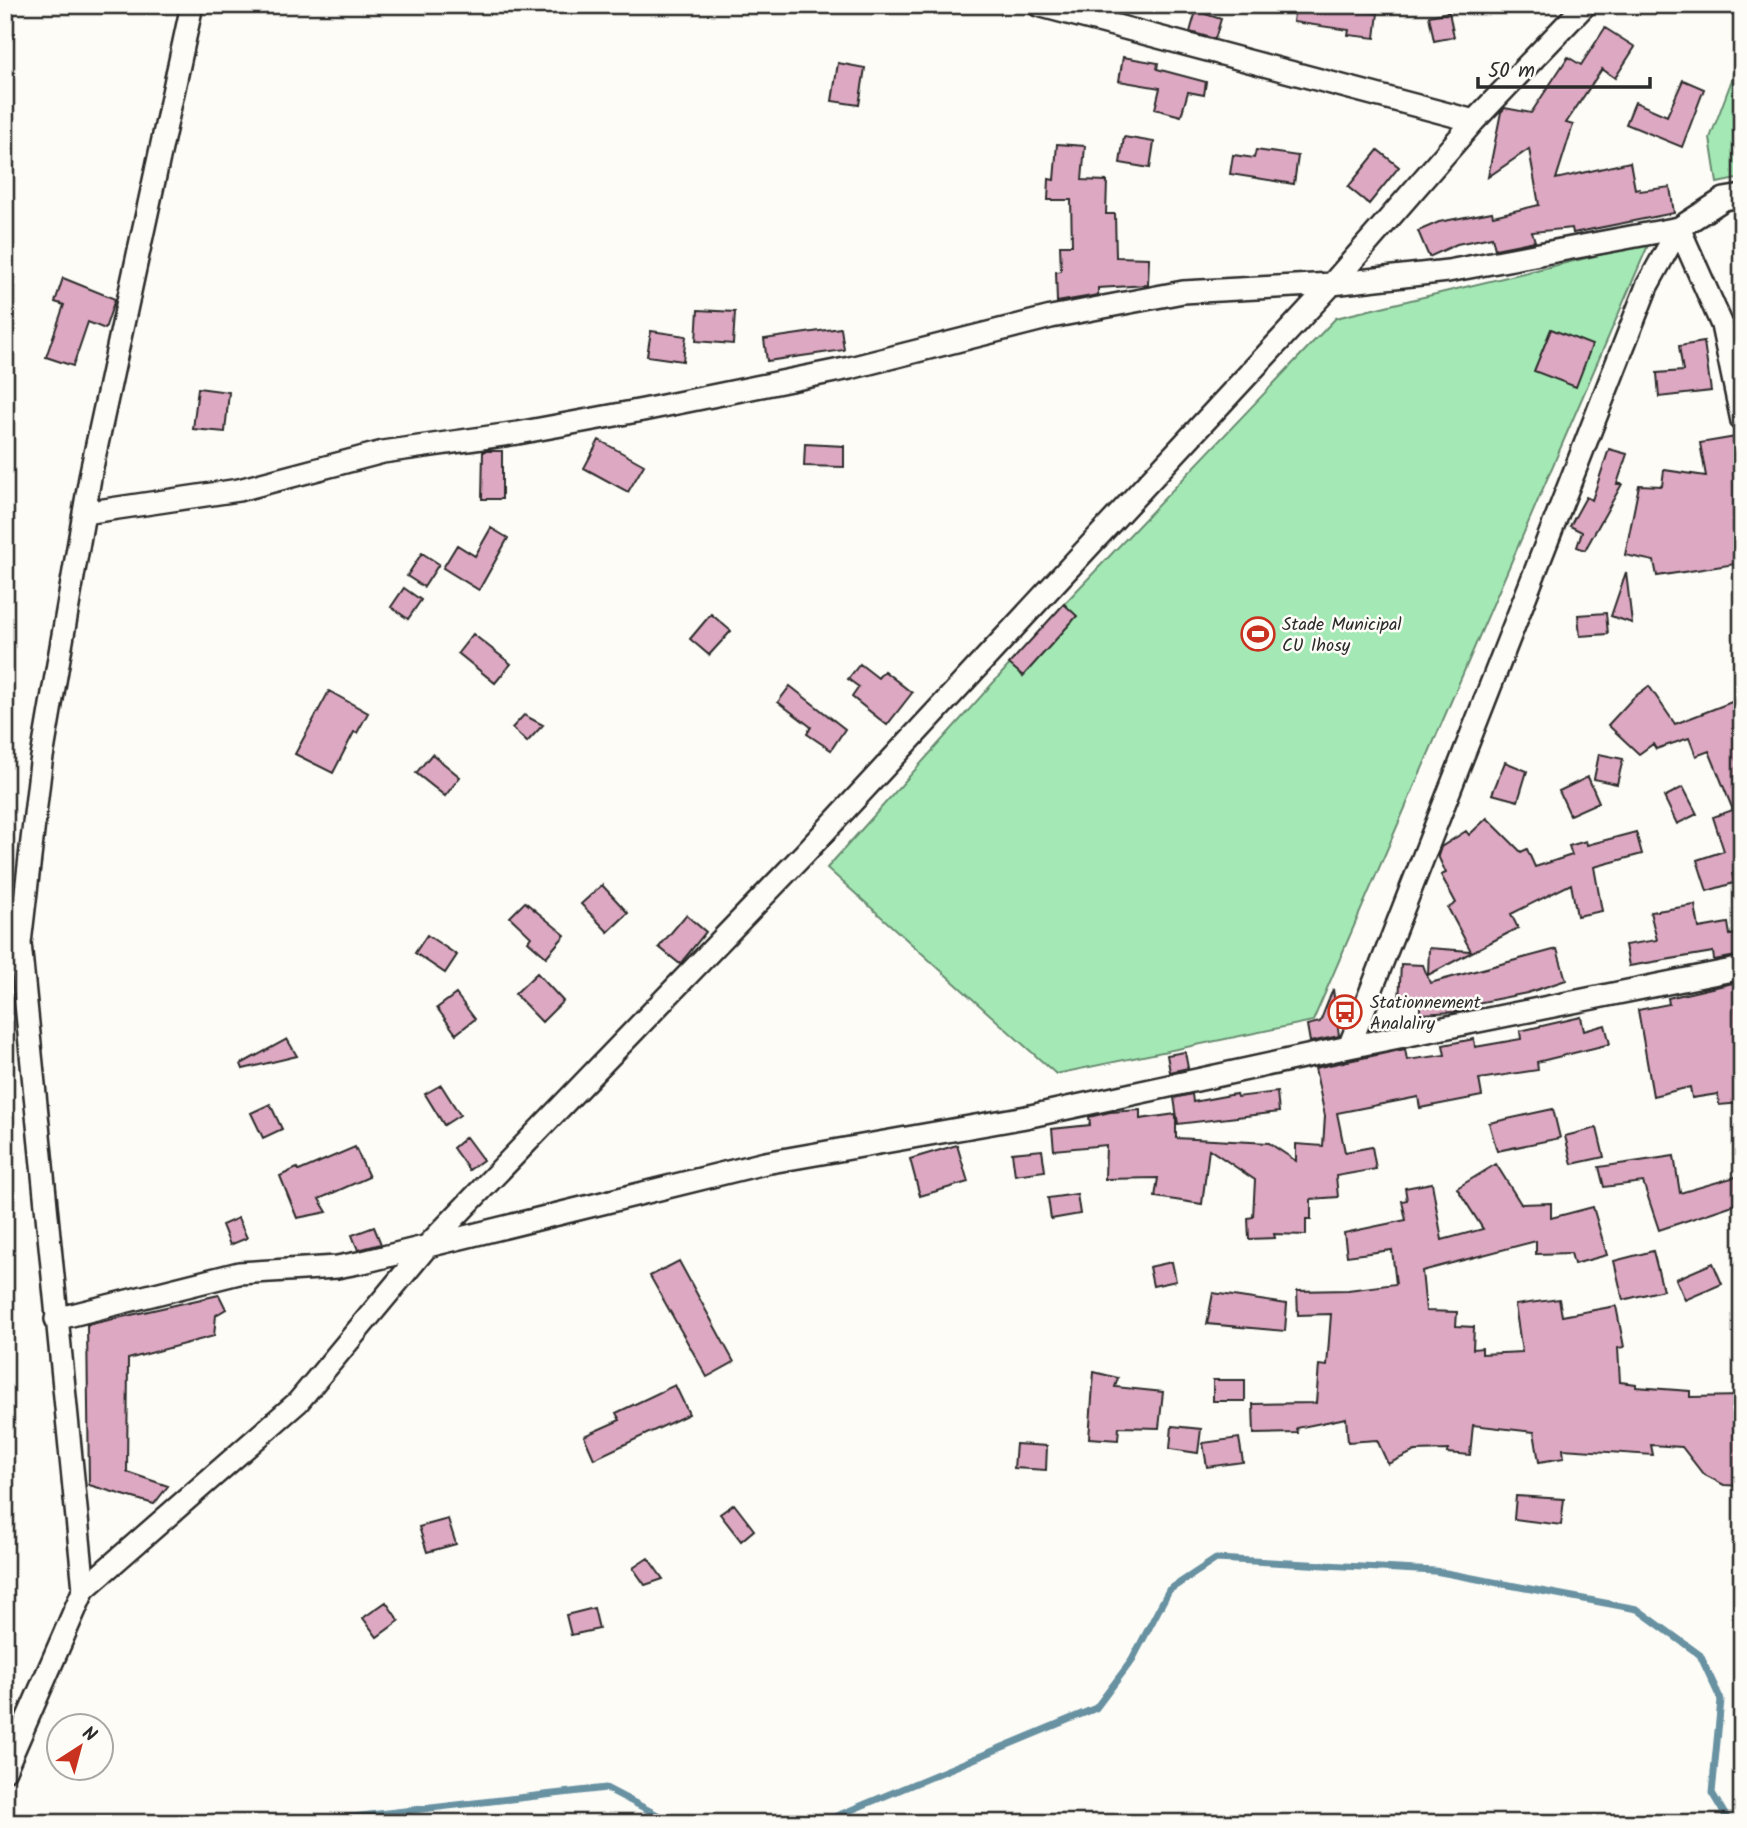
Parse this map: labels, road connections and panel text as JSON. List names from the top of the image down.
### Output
{
  "places": {
    "sports": ["Stade Municipal CU Ihosy"],
    "bus stop": ["Stationnement Analaliry"]
  },
  "scale_bar": "50 m",
  "north": "top right"
}
